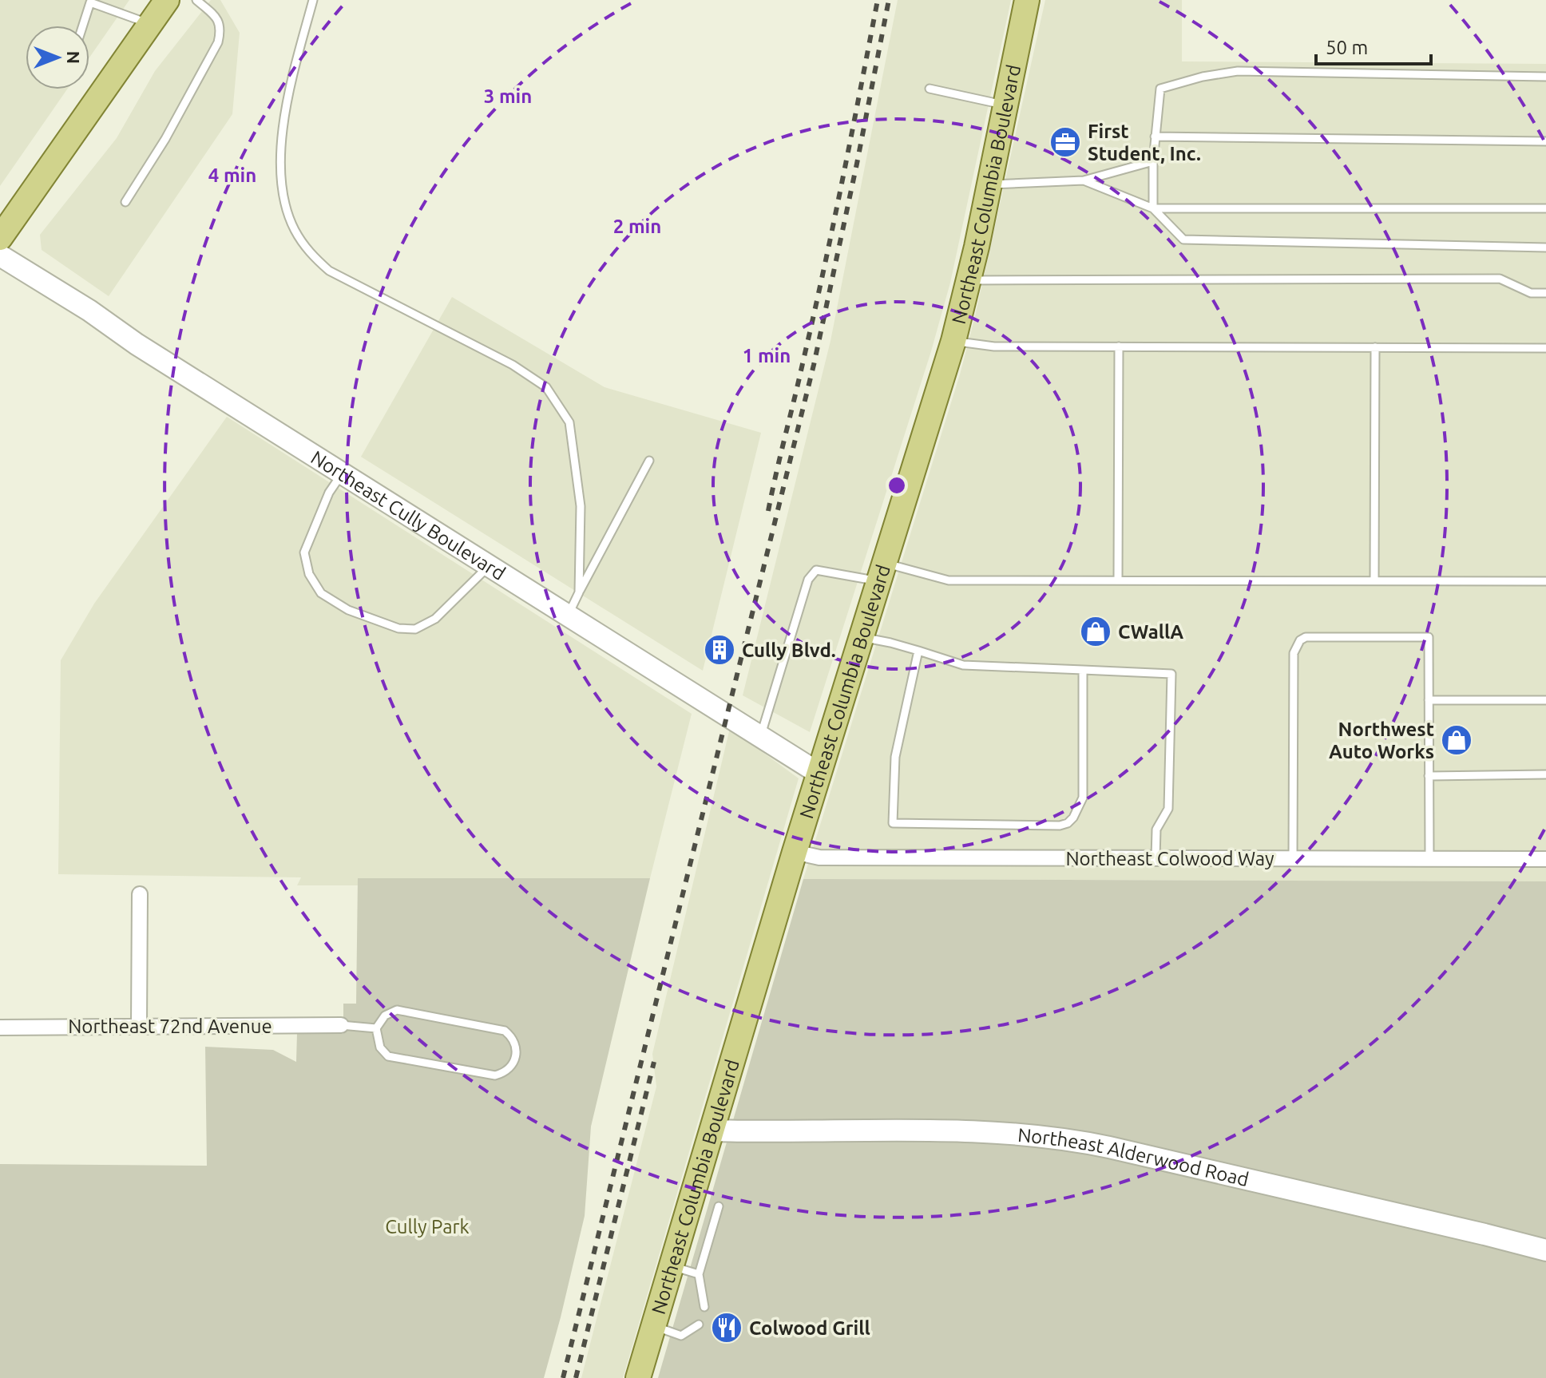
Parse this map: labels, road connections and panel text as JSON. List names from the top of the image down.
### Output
{
  "streets": {
    "main road": ["Northeast Columbia Boulevard"],
    "street": [
      "Northeast Cully Boulevard",
      "Northeast Colwood Way",
      "Northeast 72nd Avenue",
      "Northeast Alderwood Road"
    ]
  },
  "crossings": [
    ["Northeast Columbia Boulevard", "Northeast Cully Boulevard"],
    ["Northeast Columbia Boulevard", "Northeast Colwood Way"],
    ["Northeast Columbia Boulevard", "Northeast Alderwood Road"]
  ],
  "parks": ["Cully Park"],
  "places": {
    "office": ["First Student, Inc."],
    "shop": ["CWallA", "Northwest Auto Works"],
    "building": ["Cully Blvd."],
    "restaurant": ["Colwood Grill"]
  },
  "scale_bar": "50 m",
  "north": "right",
  "rings": [
    "3 min",
    "4 min",
    "2 min",
    "1 min"
  ]
}
